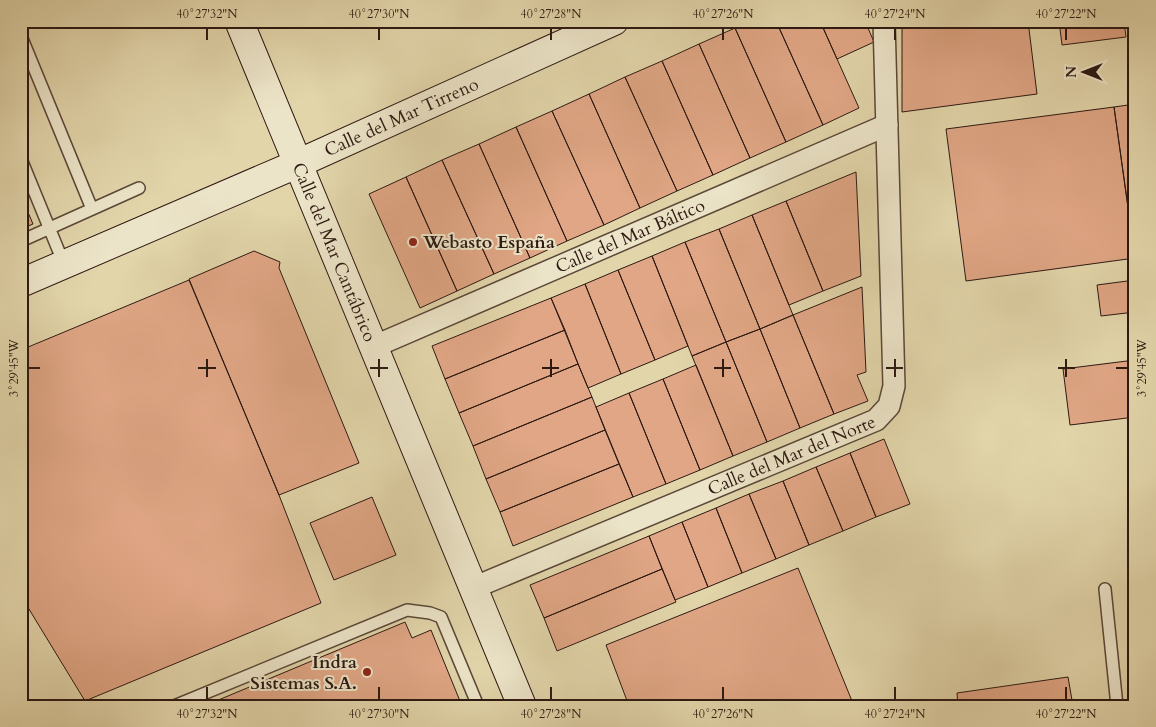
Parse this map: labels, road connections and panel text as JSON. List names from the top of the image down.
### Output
{
  "streets": {
    "street": [
      "Calle del Mar Tirreno",
      "Calle del Mar Báltico",
      "Calle del Mar Cantábrico",
      "Calle del Mar del Norte"
    ]
  },
  "crossings": [
    ["Calle del Mar Tirreno", "Calle del Mar Cantábrico"],
    ["Calle del Mar Báltico", "Calle del Mar Cantábrico"],
    ["Calle del Mar Báltico", "Calle del Mar del Norte"],
    ["Calle del Mar Cantábrico", "Calle del Mar del Norte"]
  ],
  "places": ["Webasto España", "Indra Sistemas S.A."],
  "north": "left",
  "coordinates": [
    "40°27'32\"N",
    "40°27'30\"N",
    "40°27'28\"N",
    "40°27'26\"N",
    "40°27'24\"N",
    "40°27'22\"N",
    "3°29'45\"W"
  ]
}
